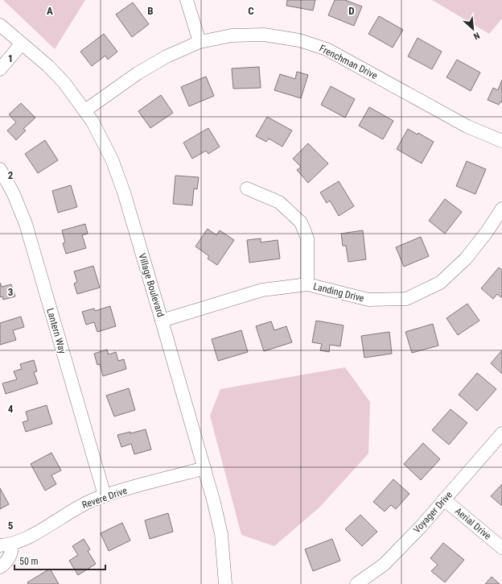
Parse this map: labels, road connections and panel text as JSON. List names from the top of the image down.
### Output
{
  "streets": {
    "street": [
      "Frenchman Drive",
      "Village Boulevard",
      "Landing Drive",
      "Lantern Way",
      "Revere Drive",
      "Voyager Drive",
      "Aerial Drive"
    ]
  },
  "crossings": [
    ["Frenchman Drive", "Village Boulevard"],
    ["Village Boulevard", "Landing Drive"],
    ["Village Boulevard", "Revere Drive"],
    ["Lantern Way", "Revere Drive"],
    ["Voyager Drive", "Aerial Drive"]
  ],
  "scale_bar": "50 m",
  "north": "bottom right",
  "grid": {
    "columns": [
      "A",
      "B",
      "C",
      "D"
    ],
    "rows": [
      "1",
      "2",
      "3",
      "4",
      "5"
    ]
  }
}
